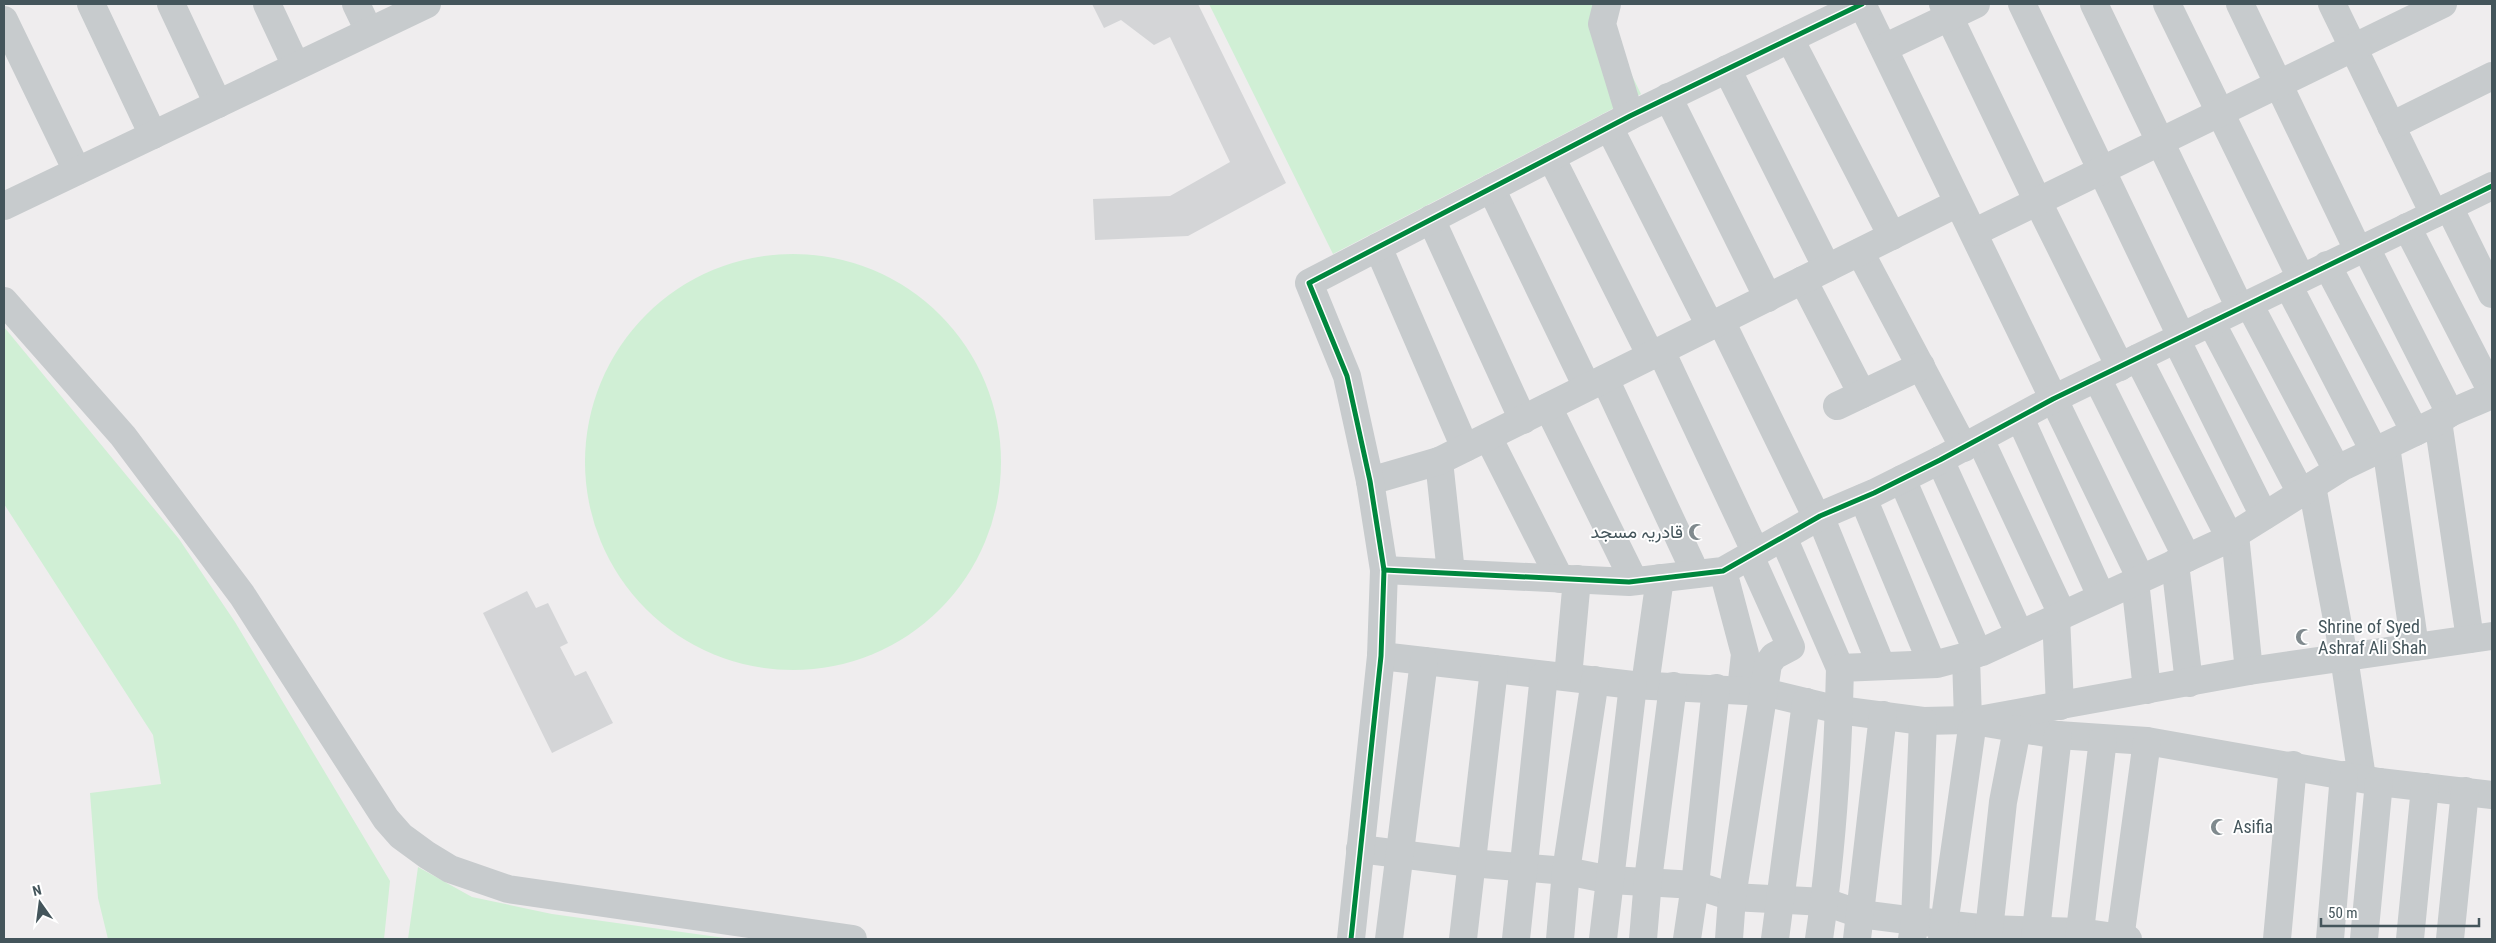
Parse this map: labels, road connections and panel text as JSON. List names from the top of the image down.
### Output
{
  "places": {
    "mosque": ["قادریہ مسجد", "Shrine of Syed Ashraf Ali Shah", "Asifia"]
  },
  "scale_bar": "50 m",
  "north": "top"
}
